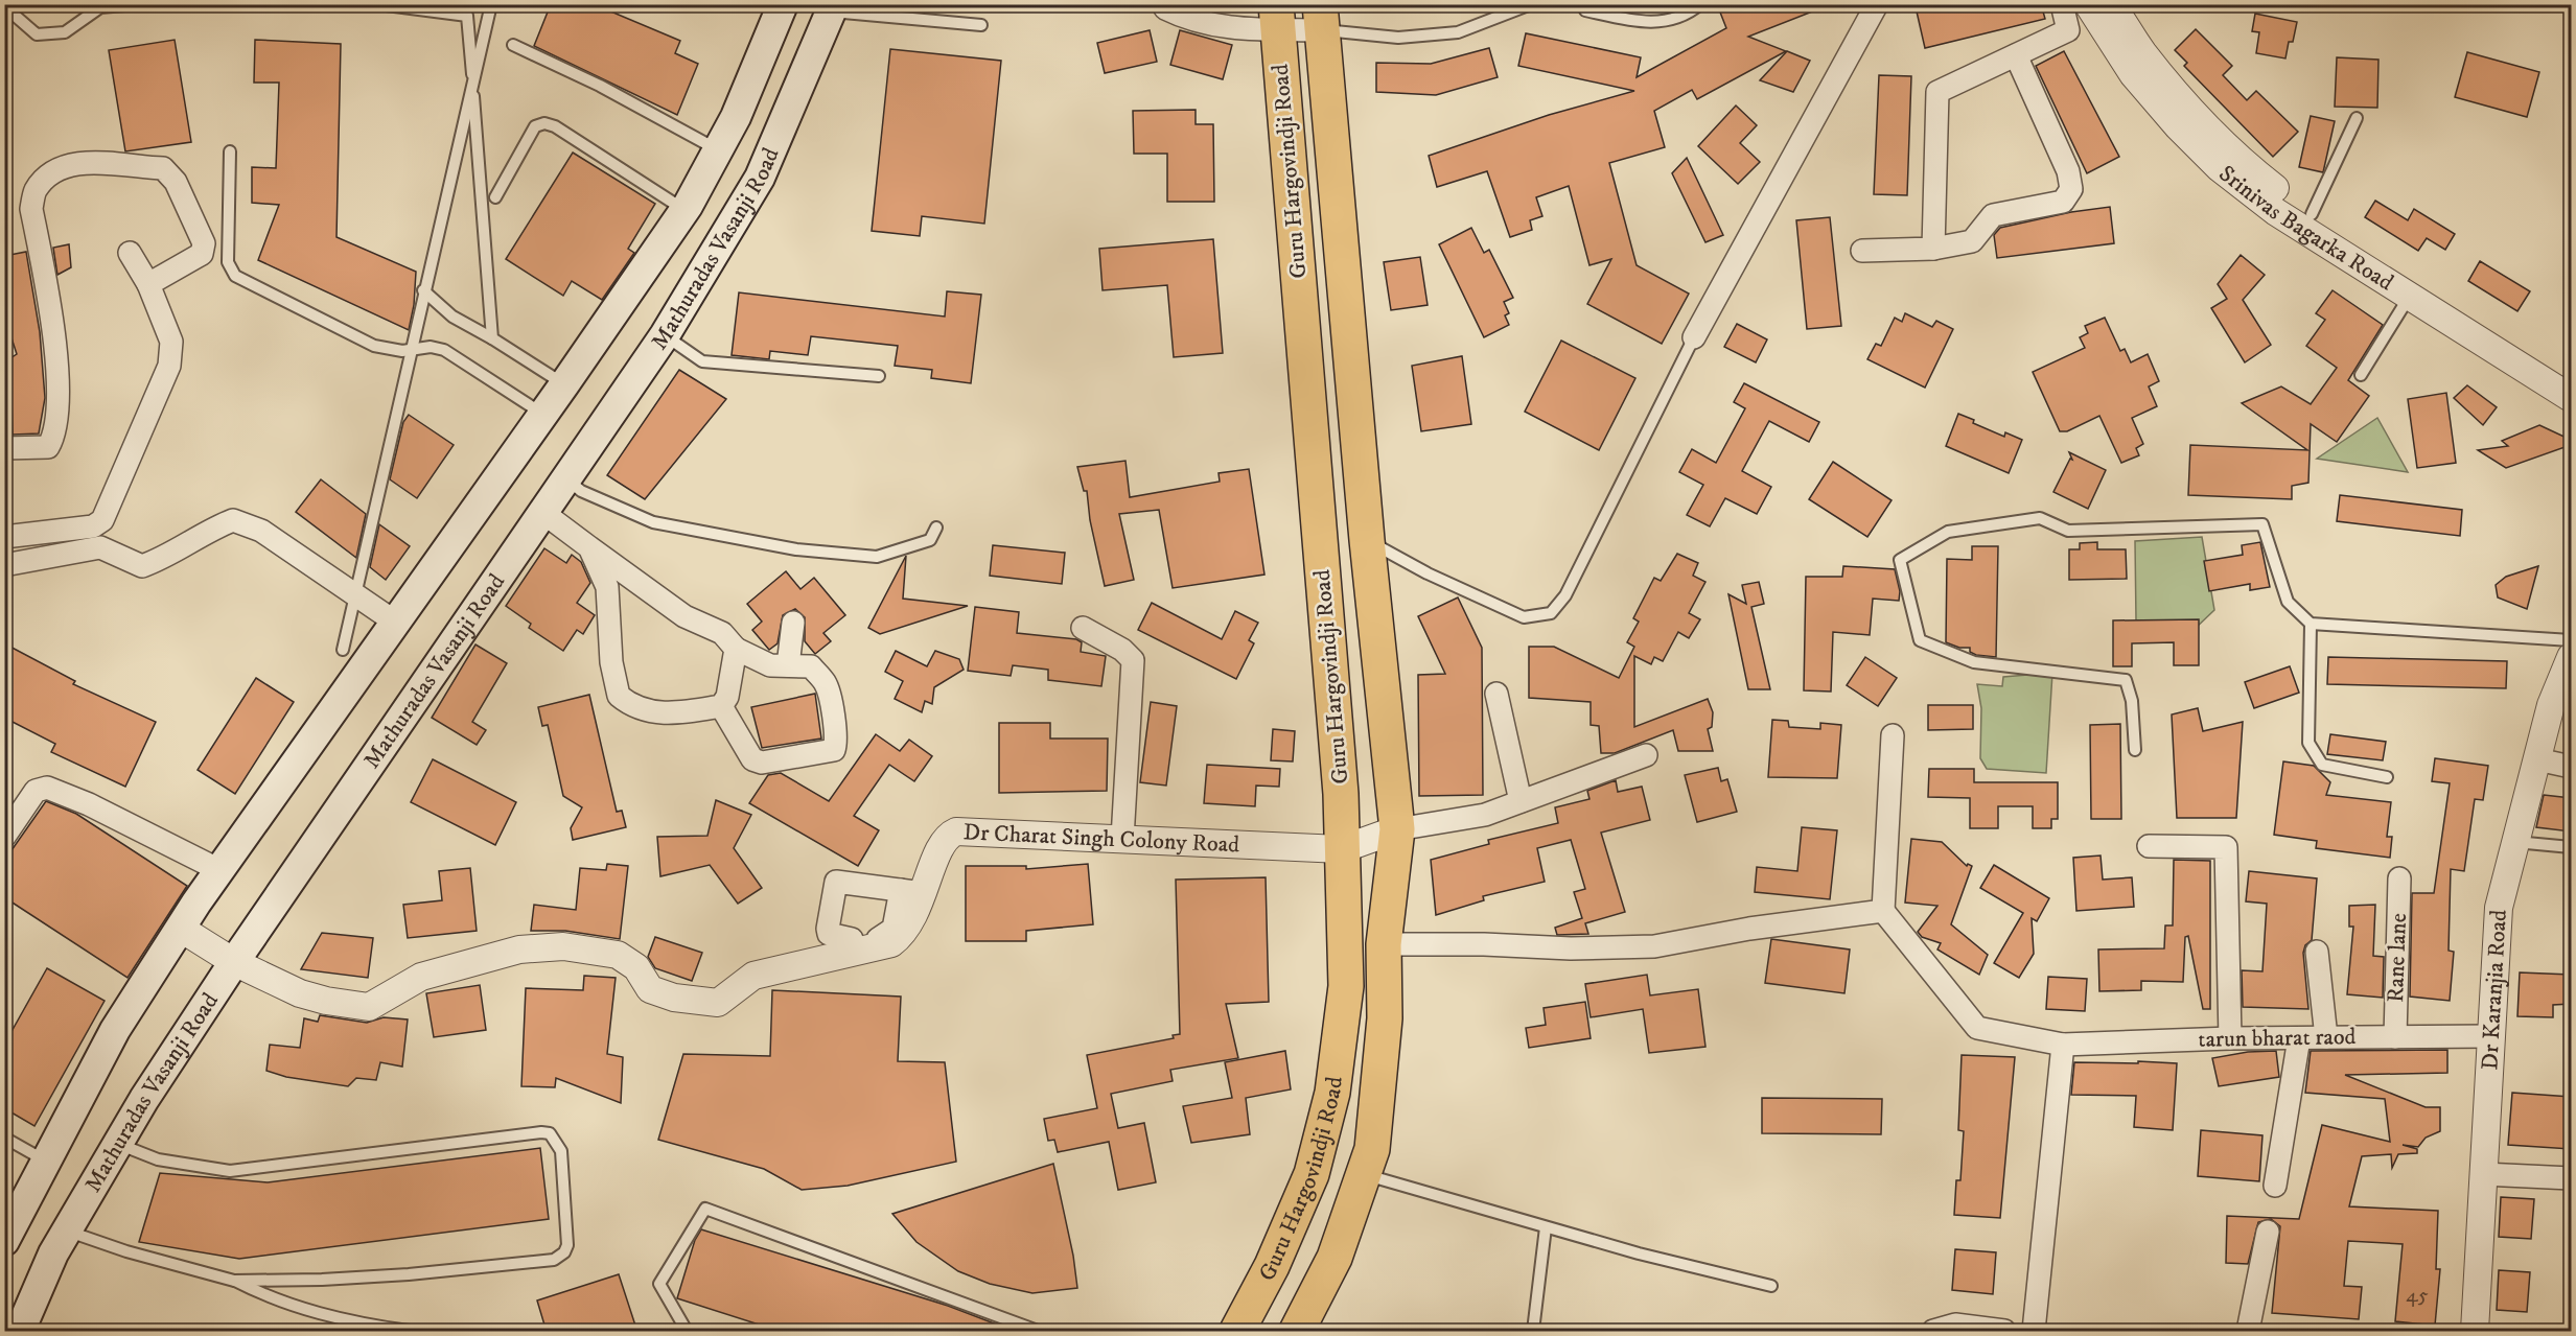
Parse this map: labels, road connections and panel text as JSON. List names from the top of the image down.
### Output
{
  "streets": {
    "main road": ["Guru Hargovindji Road", "Mathuradas Vasanji Road"],
    "street": [
      "Srinivas Bagarka Road",
      "Dr Charat Singh Colony Road",
      "Rane lane",
      "Dr Karanjia Road",
      "tarun bharat raod"
    ]
  },
  "crossings": [
    ["Guru Hargovindji Road", "Dr Charat Singh Colony Road"],
    ["Mathuradas Vasanji Road", "Dr Charat Singh Colony Road"],
    ["Rane lane", "tarun bharat raod"],
    ["Dr Karanjia Road", "tarun bharat raod"]
  ],
  "house_numbers": ["45"]
}
